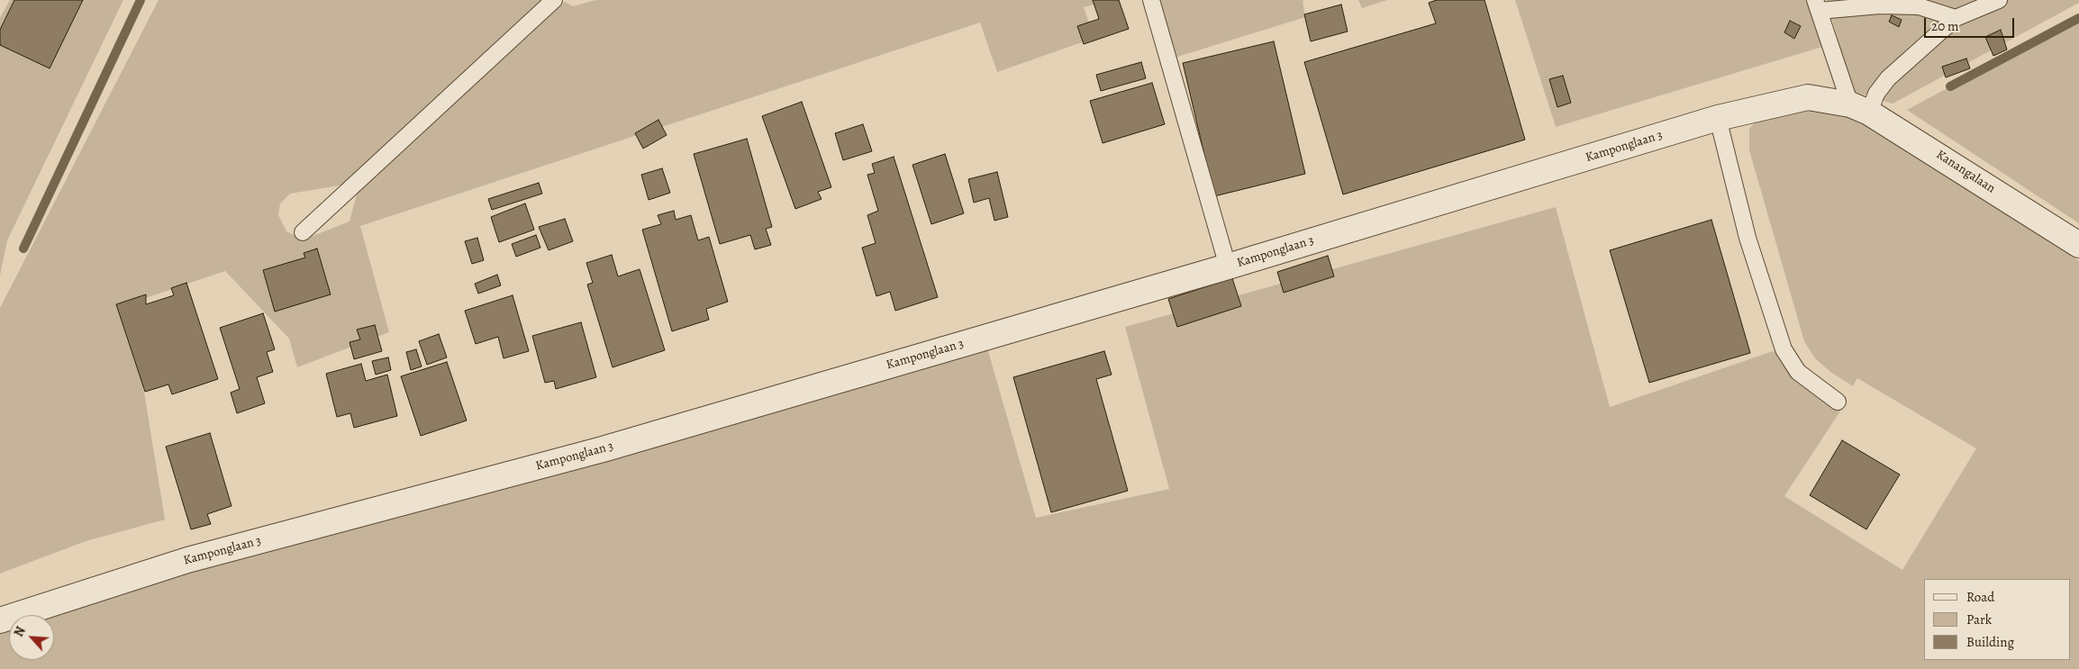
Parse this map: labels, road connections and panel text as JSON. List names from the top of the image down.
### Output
{
  "streets": {
    "street": ["Kamponglaan 3", "Kanangalaan"]
  },
  "crossings": [
    ["Kamponglaan 3", "Kanangalaan"]
  ],
  "legend": ["Road", "Park", "Building"],
  "scale_bar": "20 m",
  "north": "top left"
}
